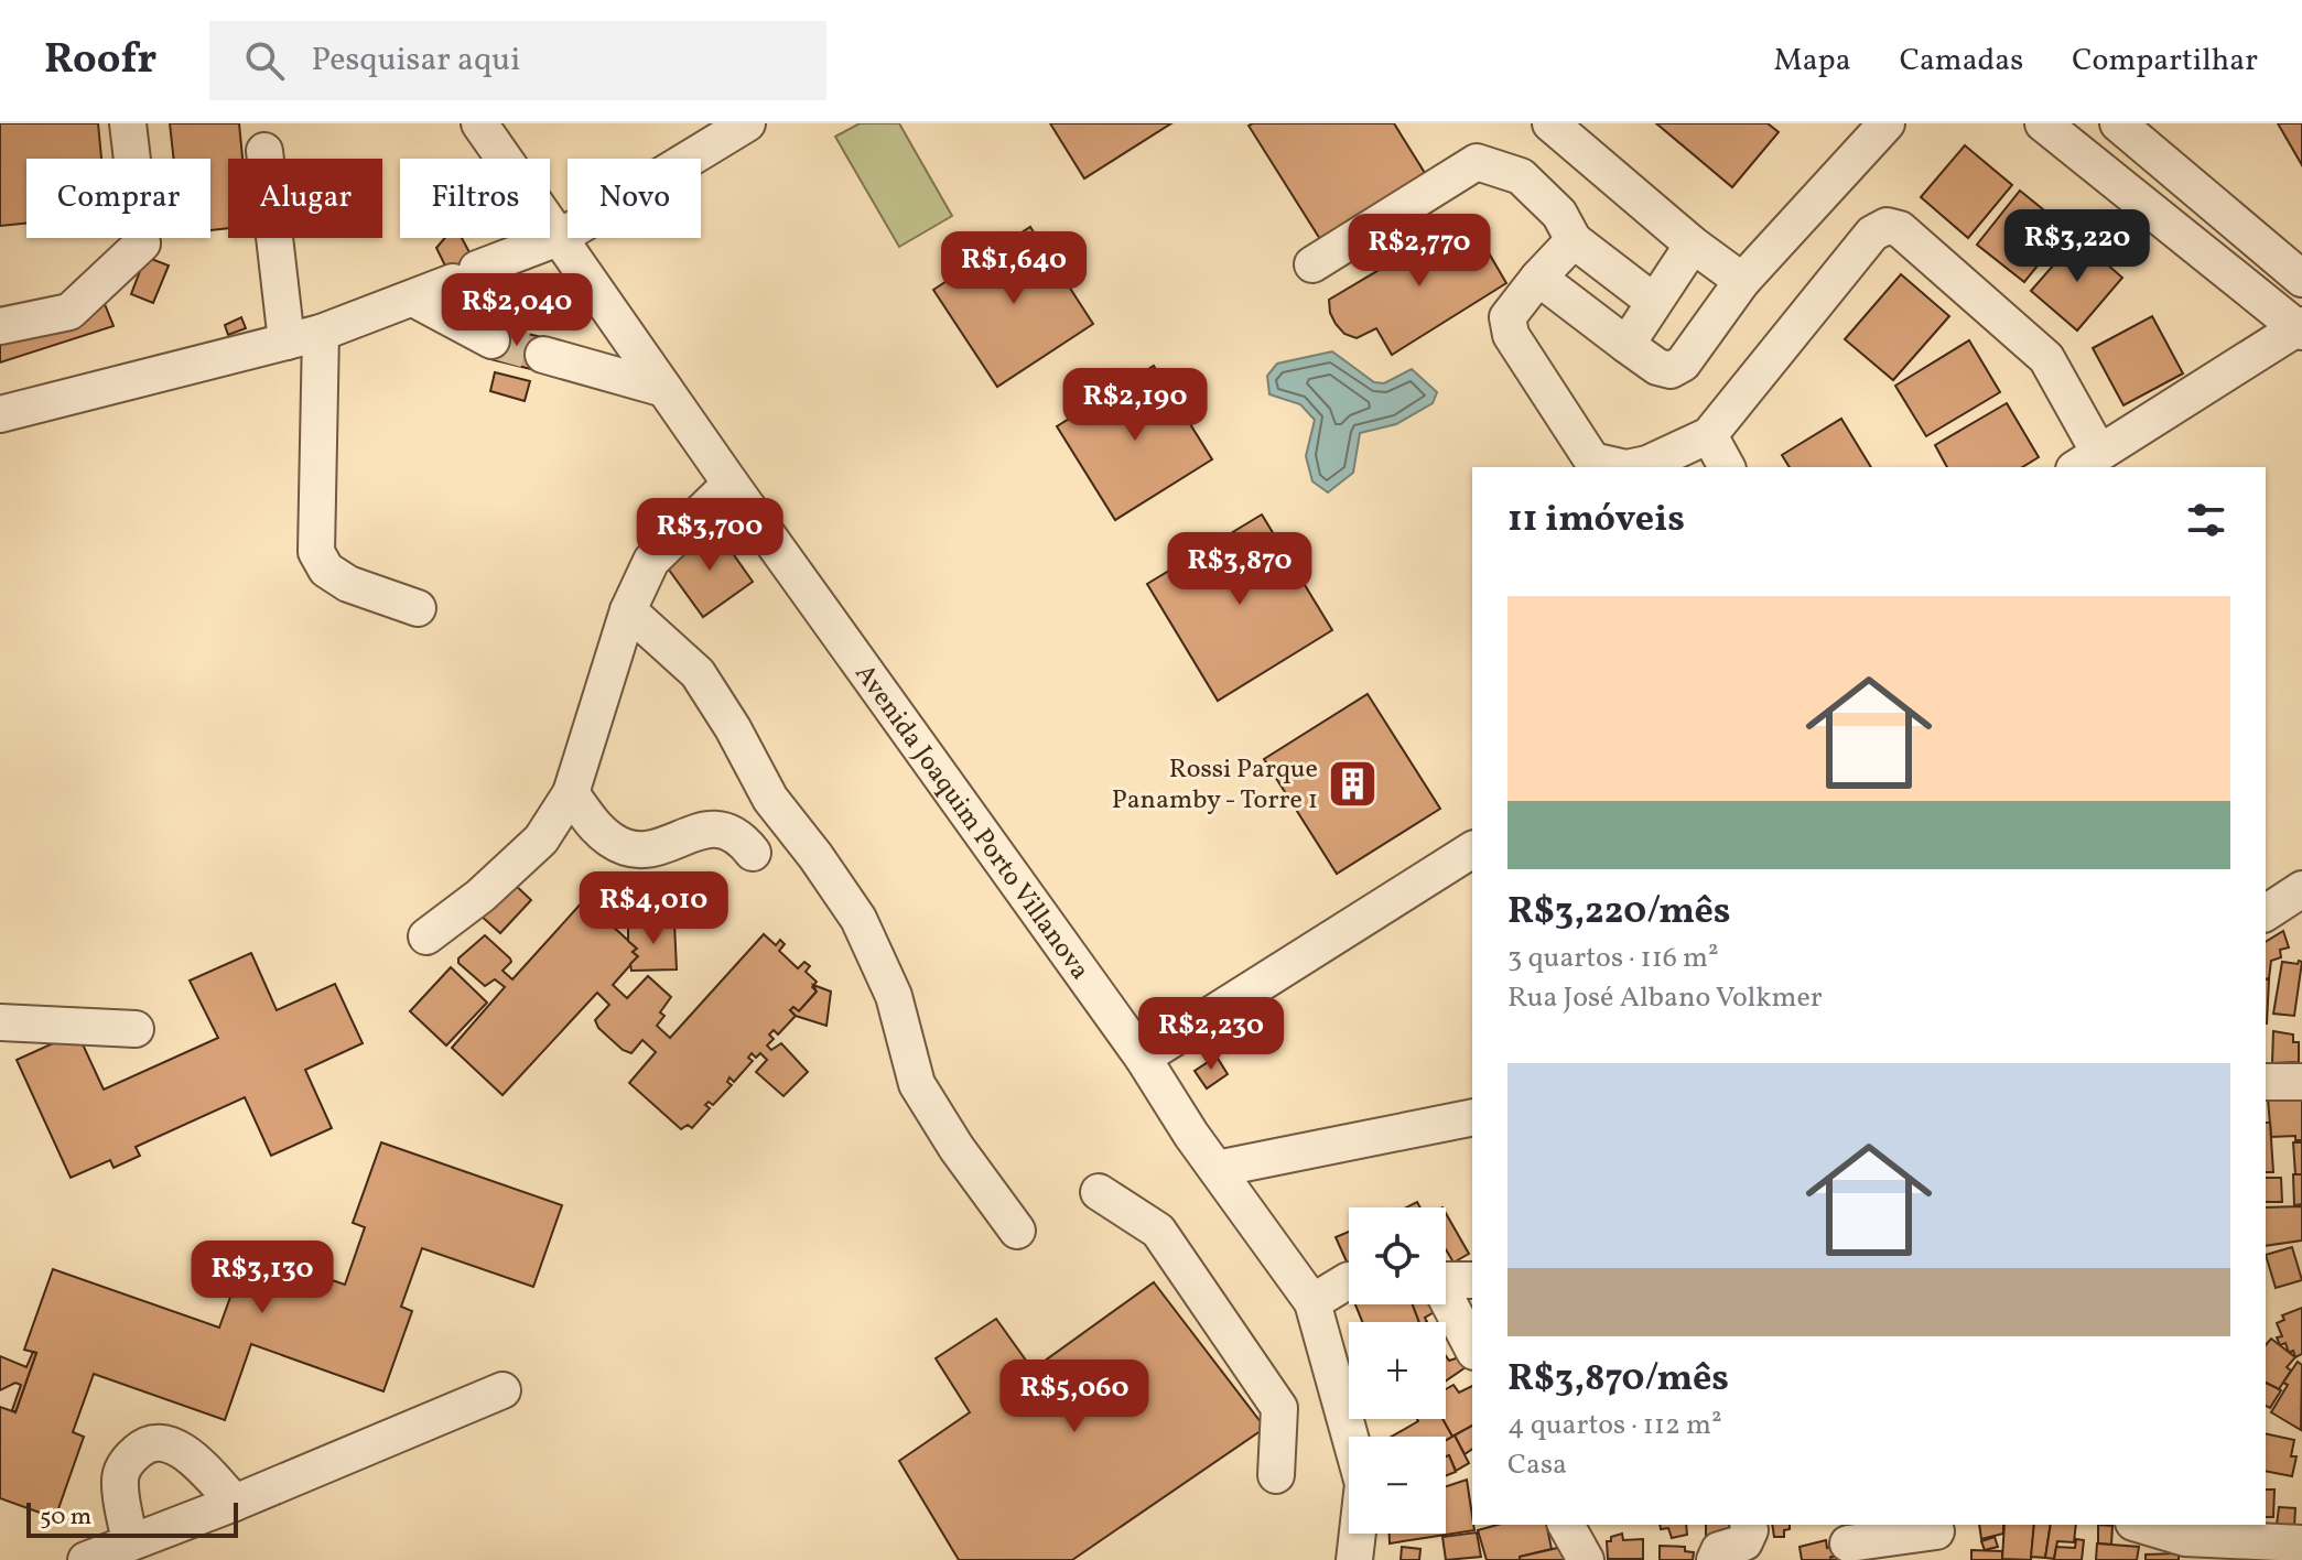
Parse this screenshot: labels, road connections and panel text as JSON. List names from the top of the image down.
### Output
{
  "streets": {
    "street": ["Avenida Joaquim Porto Villanova"]
  },
  "places": {
    "building": ["Rossi Parque Panamby - Torre 1"]
  },
  "scale_bar": "50 m",
  "page": {
    "header": "Roofr",
    "search": "Pesquisar aqui",
    "nav": ["Mapa", "Camadas", "Compartilhar"],
    "chip": [
      "Comprar",
      "Alugar",
      "Filtros",
      "Novo"
    ],
    "price": [
      "R$3,220",
      "R$2,770",
      "R$1,640",
      "R$2,040",
      "R$2,190",
      "R$3,700",
      "R$3,870",
      "R$4,010",
      "R$2,230",
      "R$3,130",
      "R$5,060"
    ],
    "heading": "11 imóveis",
    "list": [
      {
        "name": "R$3,220/mês",
        "note": "3 quartos · 116 m² · Rua José Albano Volkmer"
      },
      {
        "name": "R$3,870/mês",
        "note": "4 quartos · 112 m² · Casa"
      }
    ],
    "map_buttons": ["+", "−"],
    "scale": "50 m"
  }
}
